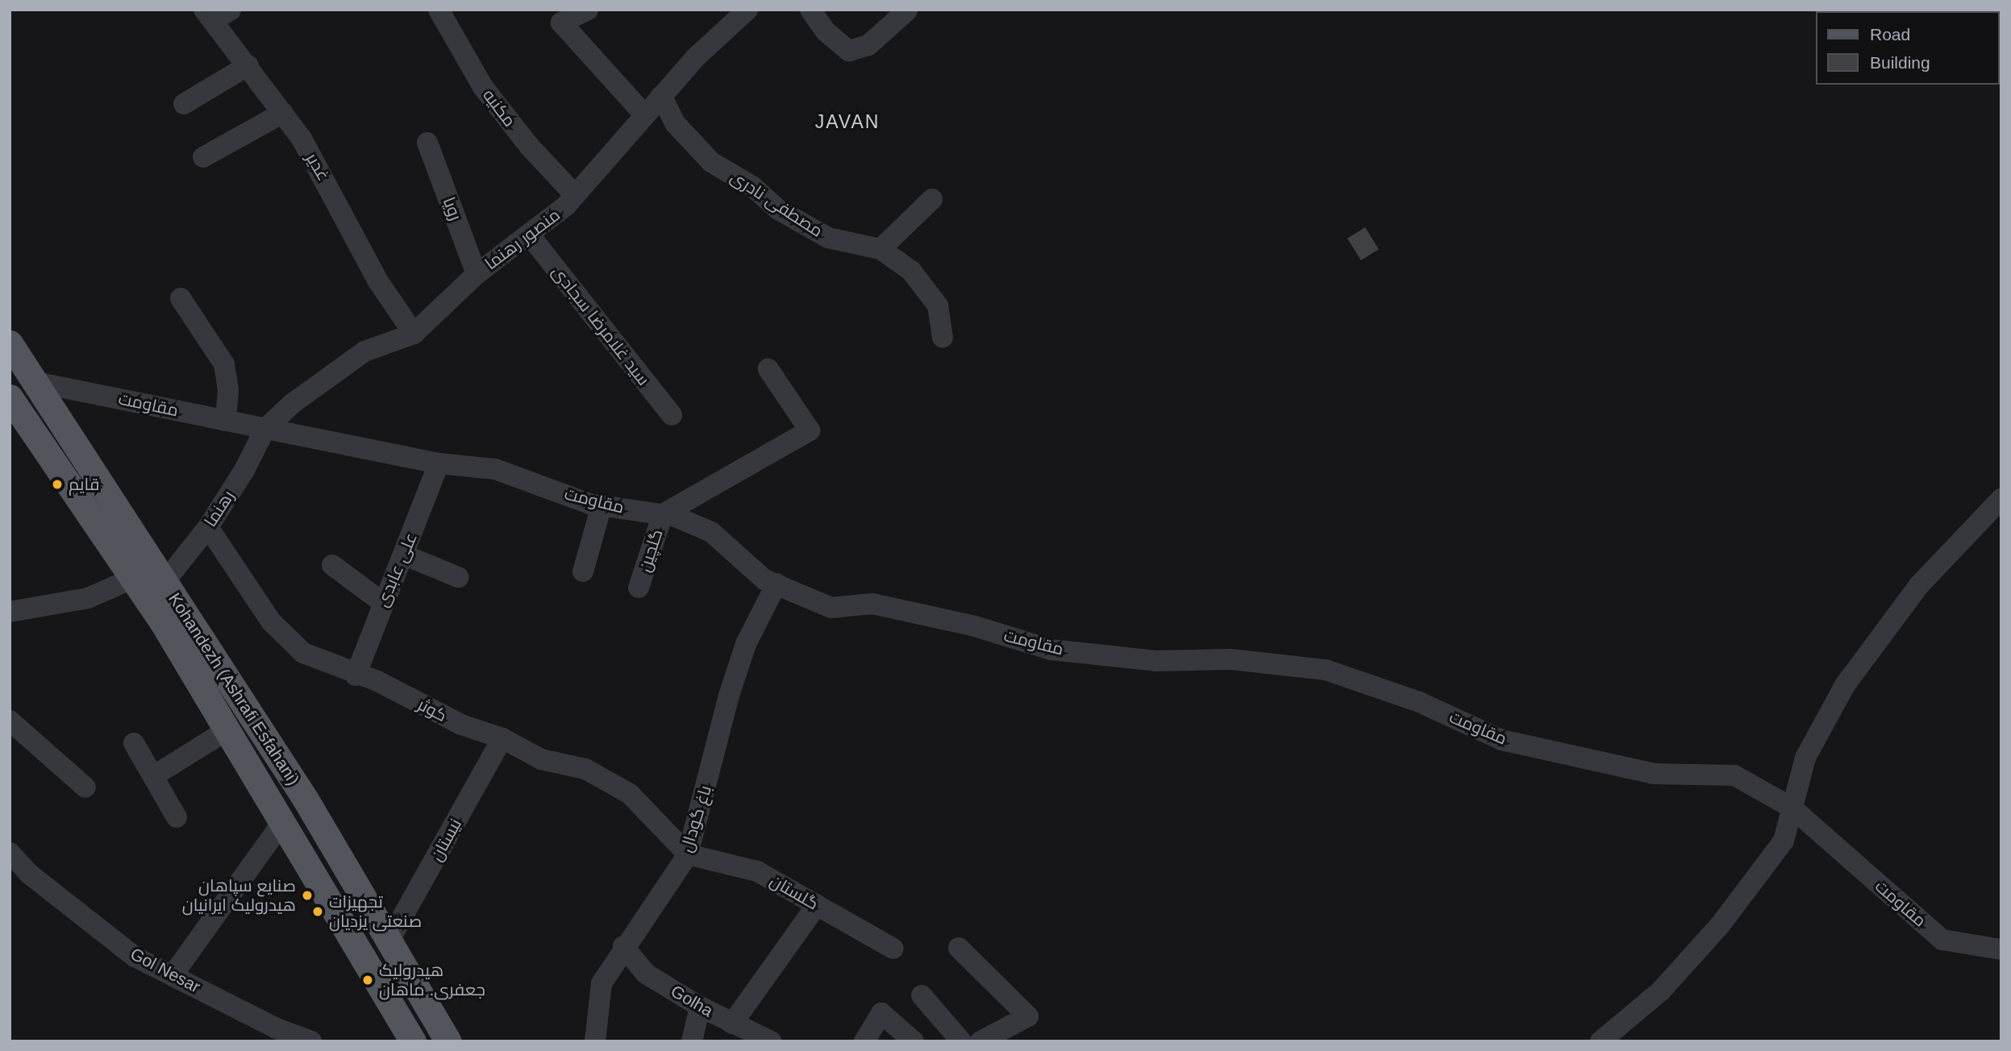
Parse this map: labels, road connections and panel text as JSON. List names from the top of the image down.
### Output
{
  "streets": {
    "main road": ["Kohandezh (Ashrafi Esfahani)"],
    "street": [
      "مکنیه",
      "غدیر",
      "مصطفی نادری",
      "رویا",
      "منصور رهنما",
      "سید غلامرضا سجادی",
      "مقاومت",
      "رهنما",
      "گلچین",
      "علی عابدی",
      "کوثر",
      "باغ گودال",
      "نیستان",
      "گلستان",
      "Gol Nesar",
      "Golha"
    ]
  },
  "crossings": [
    ["مکنیه", "منصور رهنما"],
    ["غدیر", "منصور رهنما"],
    ["مصطفی نادری", "منصور رهنما"],
    ["رویا", "منصور رهنما"],
    ["منصور رهنما", "سید غلامرضا سجادی"],
    ["منصور رهنما", "مقاومت"],
    ["منصور رهنما", "رهنما"],
    ["مقاومت", "رهنما"],
    ["مقاومت", "گلچین"],
    ["مقاومت", "علی عابدی"],
    ["مقاومت", "Kohandezh (Ashrafi Esfahani)"],
    ["مقاومت", "باغ گودال"],
    ["رهنما", "Kohandezh (Ashrafi Esfahani)"],
    ["رهنما", "کوثر"],
    ["علی عابدی", "کوثر"],
    ["Kohandezh (Ashrafi Esfahani)", "نیستان"],
    ["کوثر", "باغ گودال"],
    ["کوثر", "نیستان"],
    ["کوثر", "گلستان"],
    ["باغ گودال", "گلستان"],
    ["باغ گودال", "Golha"]
  ],
  "districts": ["JAVAN"],
  "places": [
    "قایم",
    "صنایع سپاهان هیدرولیک ایرانیان",
    "تجهیزات صنعتی یزدیان",
    "هیدرولیک جعفری. ماهان"
  ],
  "legend": ["Road", "Building"]
}
